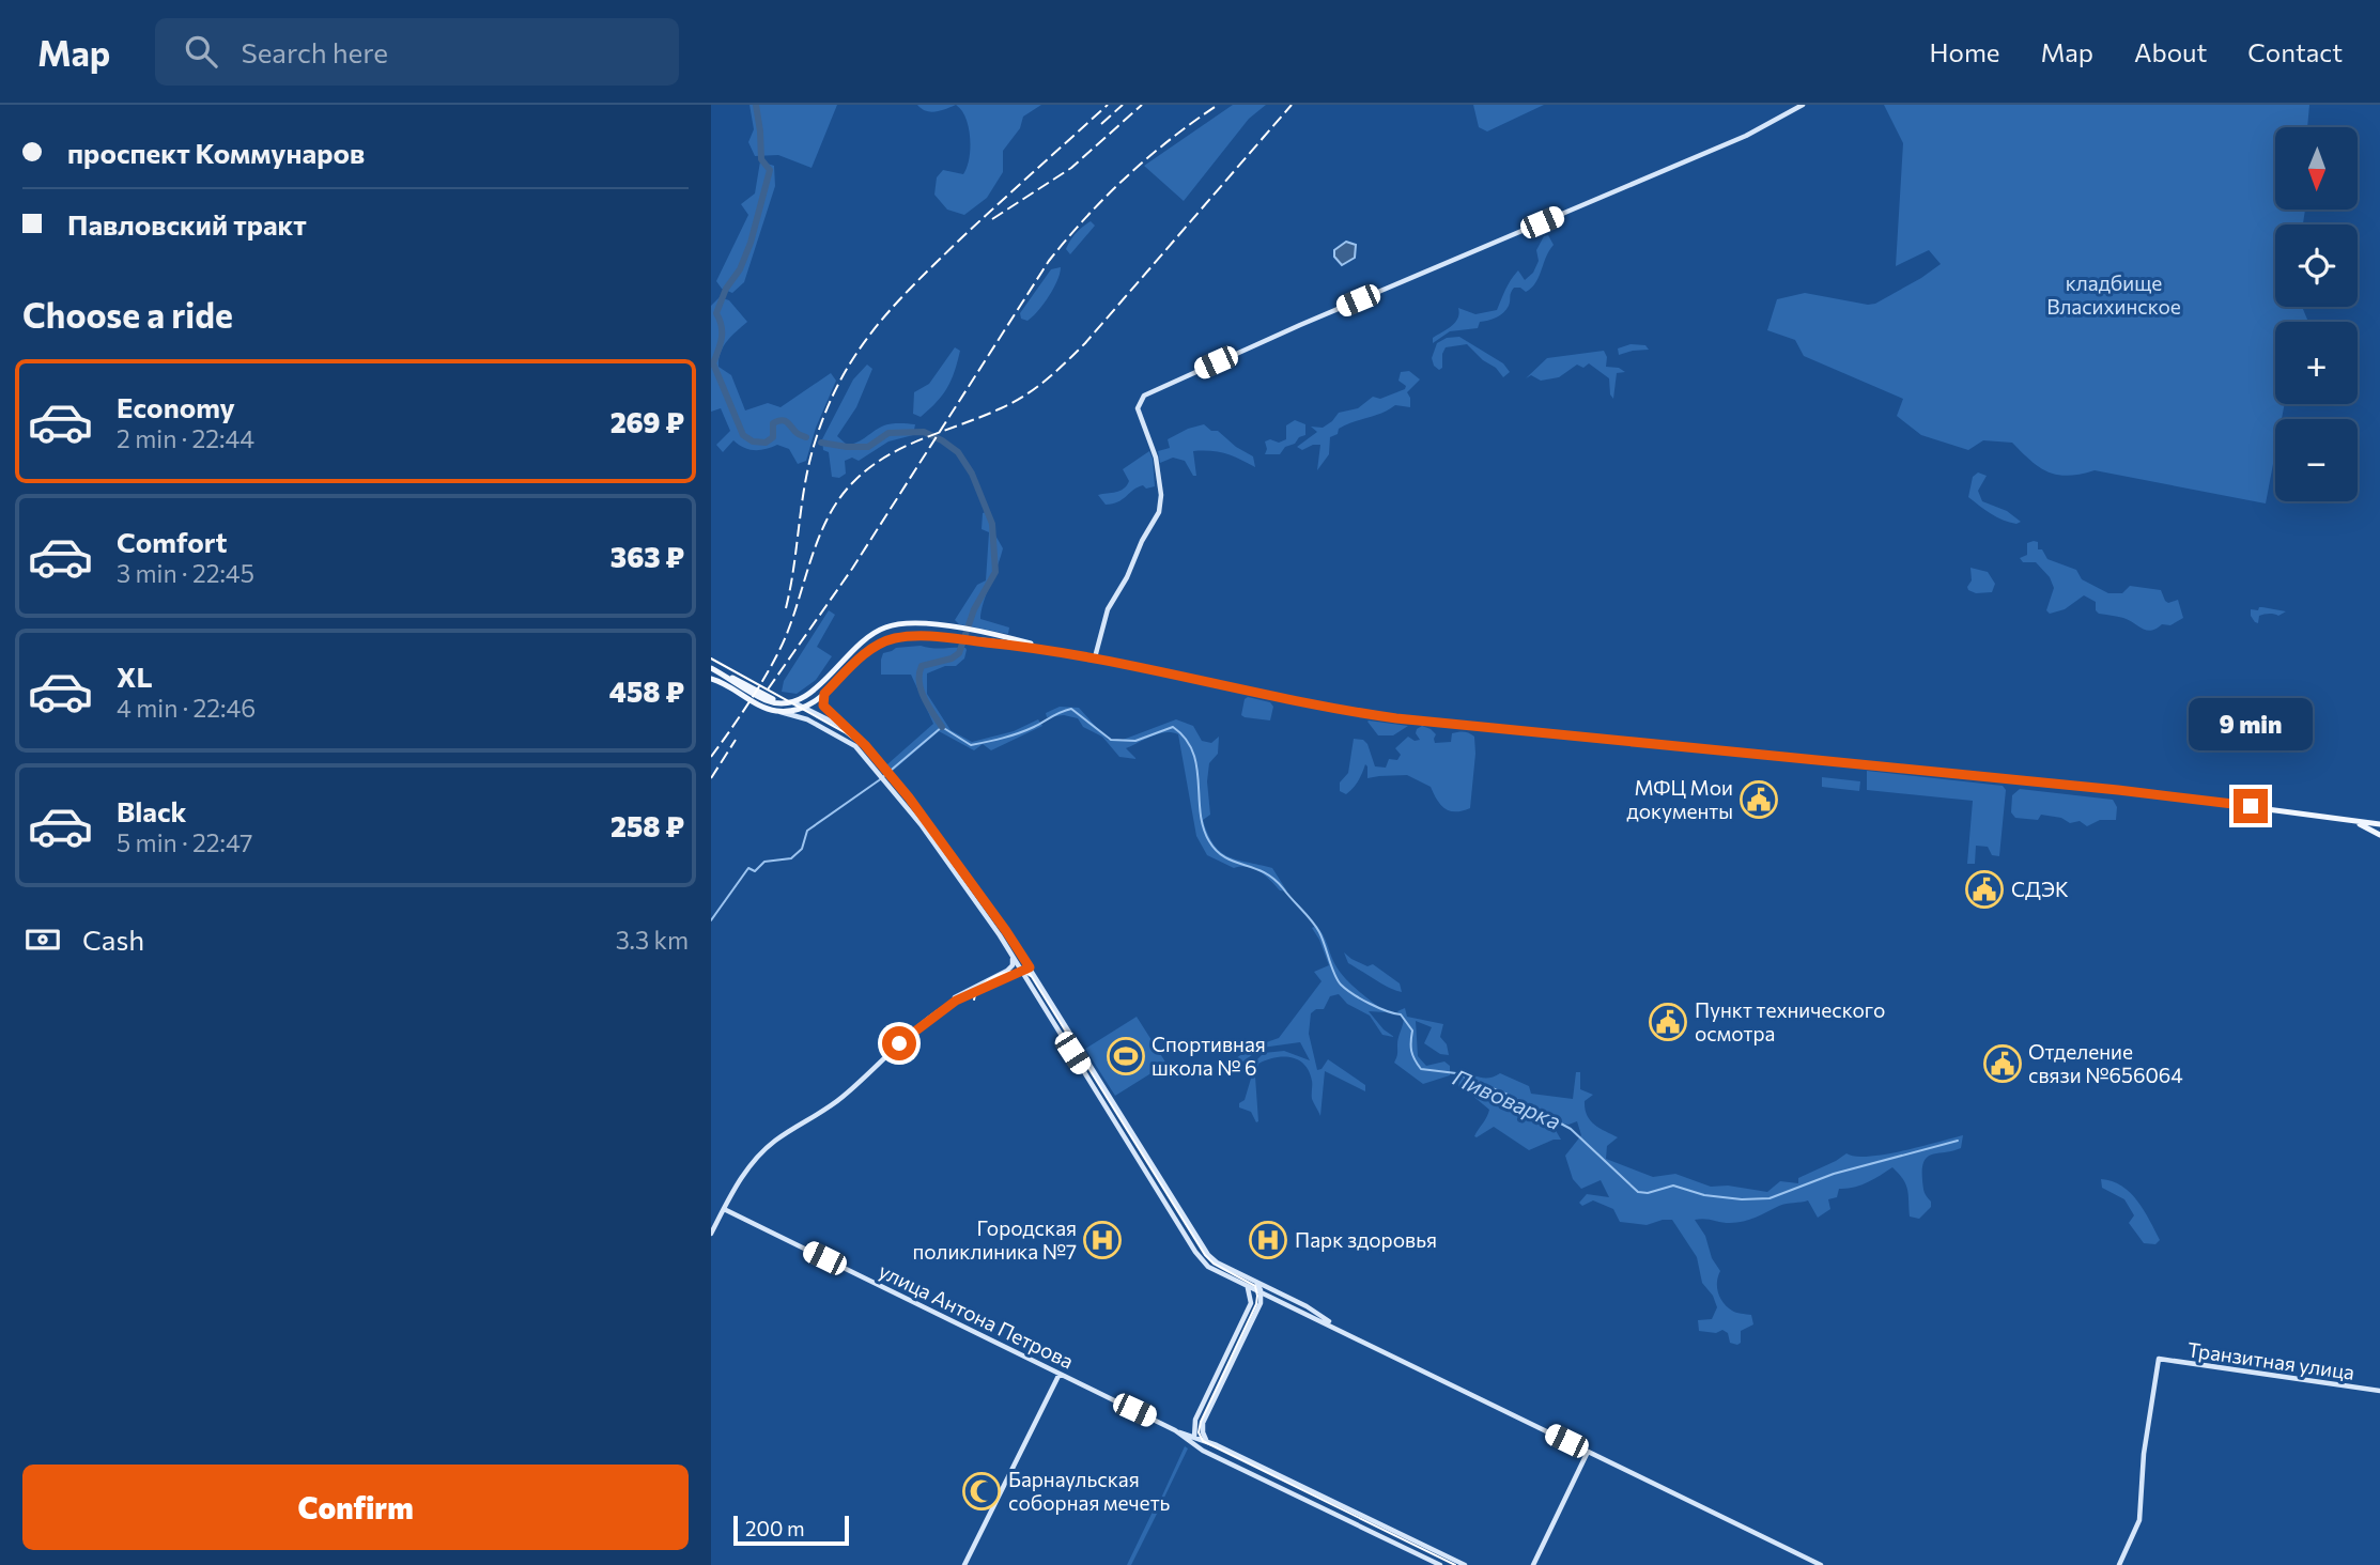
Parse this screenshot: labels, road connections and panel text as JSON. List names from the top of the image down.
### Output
{
  "streets": {
    "street": ["улица Антона Петрова", "Транзитная улица"]
  },
  "water": ["Пивоварка"],
  "parks": ["кладбище Власихинское"],
  "places": {
    "public building": [
      "МФЦ Мои документы",
      "СДЭК",
      "Пункт технического осмотра",
      "Отделение связи №656064"
    ],
    "sports": ["Спортивная школа № 6"],
    "hospital": ["Городская поликлиника №7", "Парк здоровья"],
    "mosque": ["Барнаульская соборная мечеть"]
  },
  "scale_bar": "200 m",
  "north": "bottom",
  "page": {
    "header": "Map",
    "search": "Search here",
    "nav": [
      "Home",
      "Map",
      "About",
      "Contact"
    ],
    "banner": ["проспект Коммунаров", "Павловский тракт"],
    "map_buttons": ["+", "−"],
    "heading": "Choose a ride",
    "list": [
      {
        "name": "Economy",
        "note": "2 min · 22:44",
        "value": "269 ₽"
      },
      {
        "name": "Comfort",
        "note": "3 min · 22:45",
        "value": "363 ₽"
      },
      {
        "name": "XL",
        "note": "4 min · 22:46",
        "value": "458 ₽"
      },
      {
        "name": "Black",
        "note": "5 min · 22:47",
        "value": "258 ₽"
      }
    ],
    "bubble": "9 min",
    "pay": ["Cash", "3.3 km"],
    "buttons": "Confirm",
    "scale": "200 m"
  }
}
